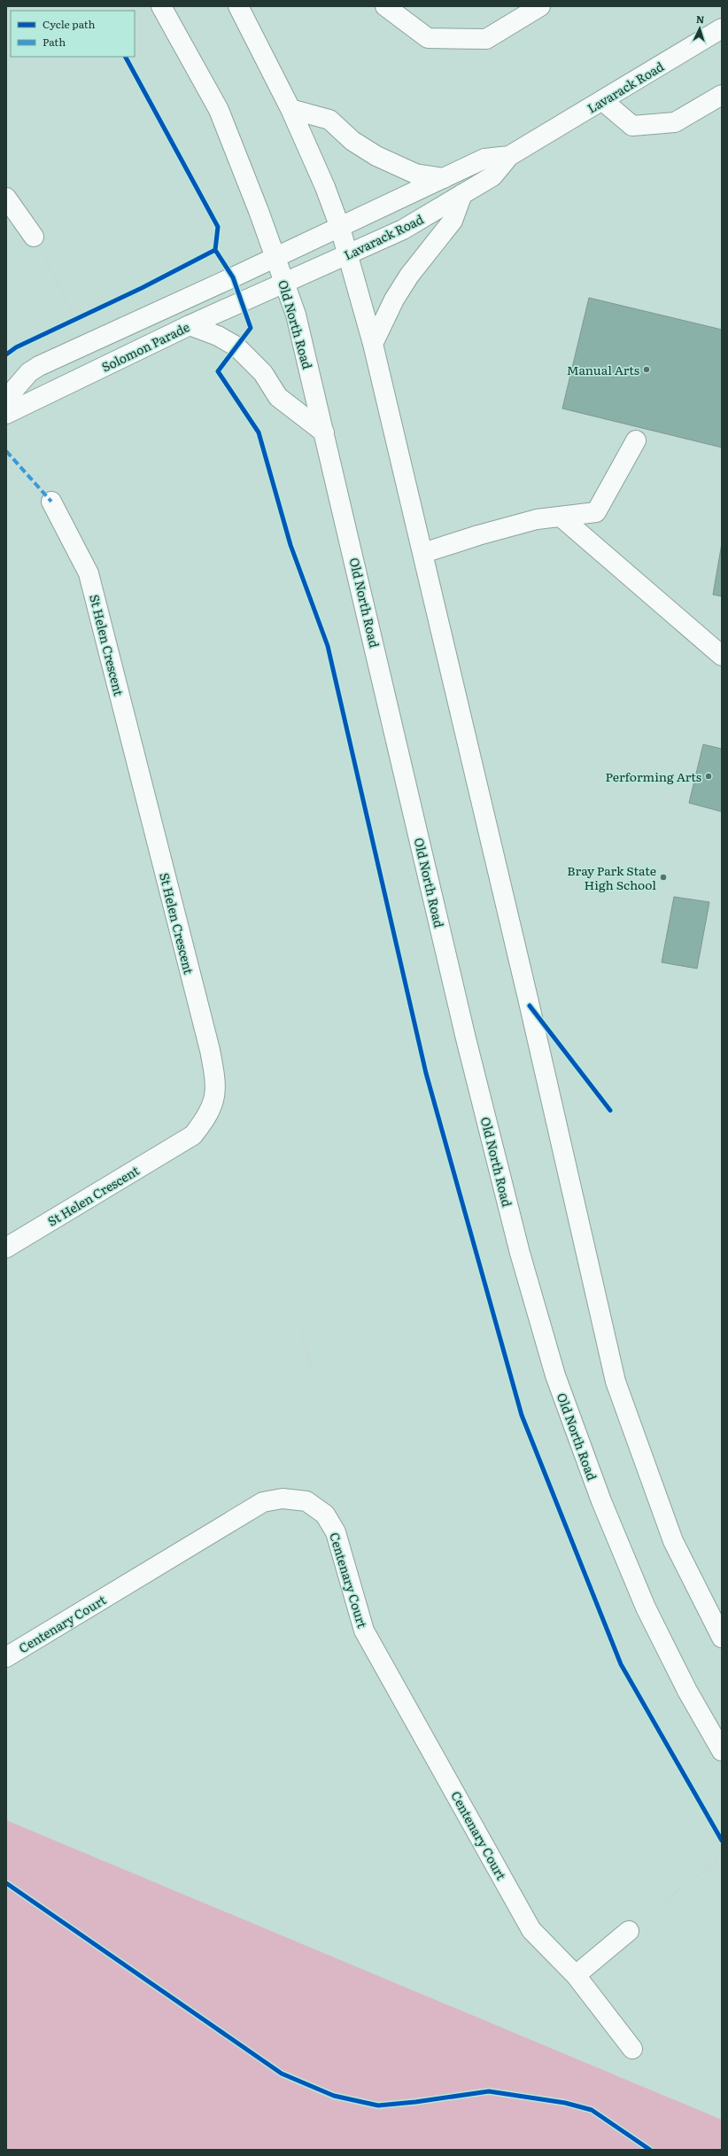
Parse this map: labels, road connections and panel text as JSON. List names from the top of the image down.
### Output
{
  "streets": {
    "main road": [
      "Lavarack Road",
      "Old North Road",
      "Solomon Parade",
      "St Helen Crescent",
      "Centenary Court"
    ]
  },
  "crossings": [
    ["Lavarack Road", "Old North Road"],
    ["Lavarack Road", "Solomon Parade"],
    ["Old North Road", "Solomon Parade"]
  ],
  "places": ["Manual Arts", "Performing Arts", "Bray Park State High School"],
  "legend": ["Cycle path", "Path"],
  "north": "top"
}
